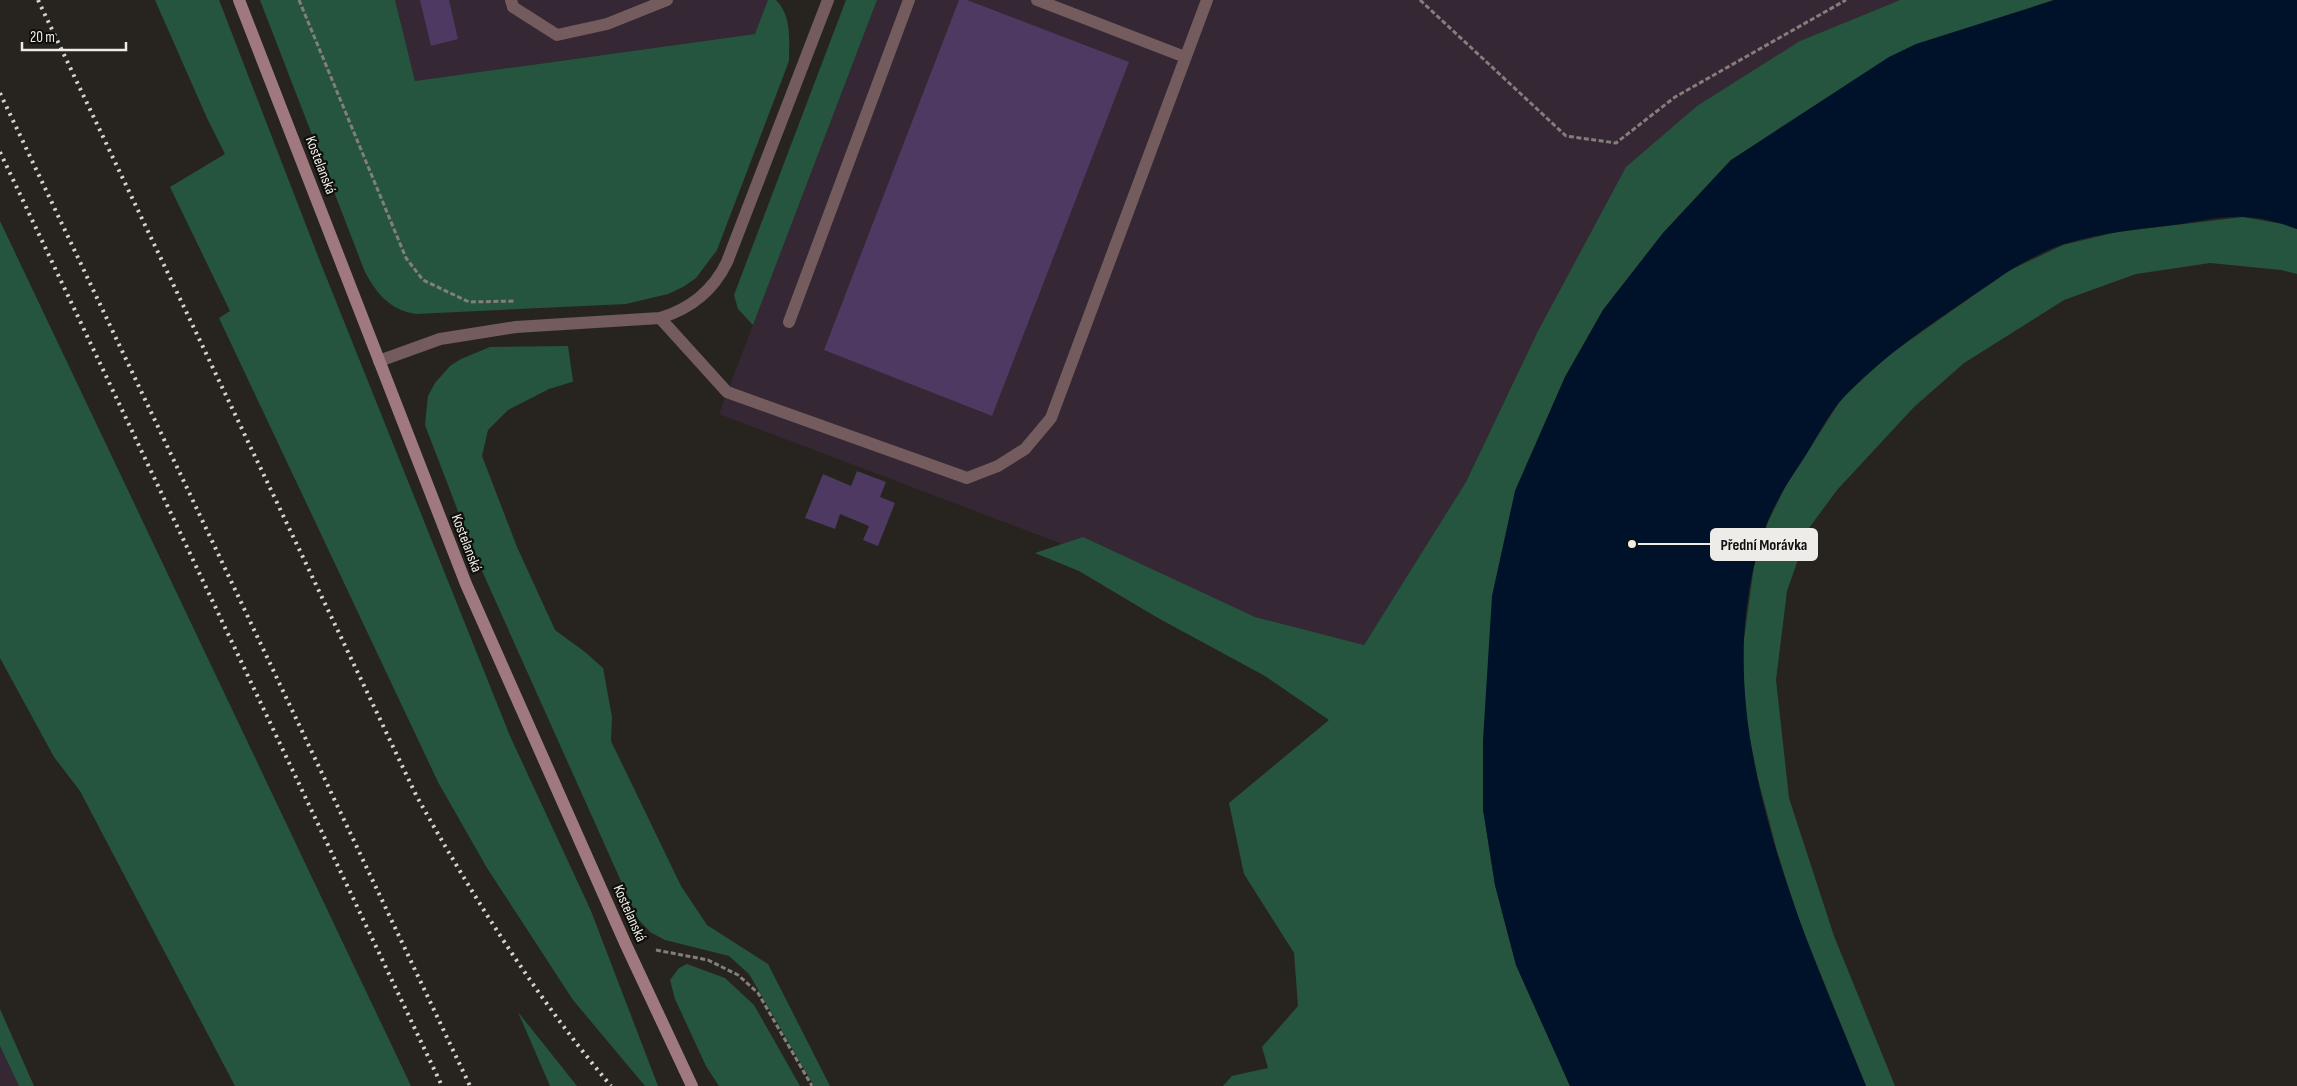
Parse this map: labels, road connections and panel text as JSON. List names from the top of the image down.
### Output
{
  "streets": {
    "main road": ["Kostelanská"]
  },
  "places": ["Přední Morávka"],
  "scale_bar": "20 m"
}
